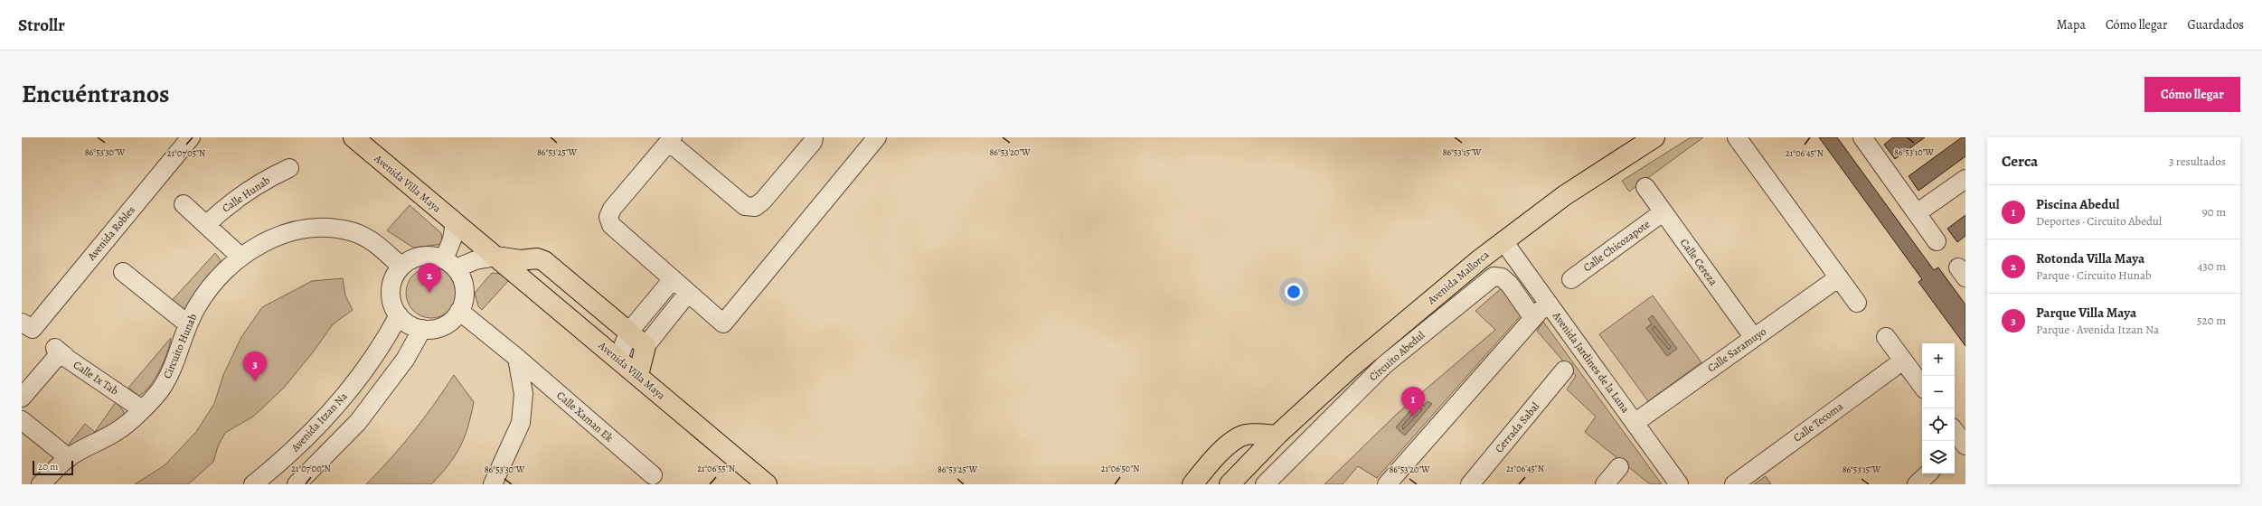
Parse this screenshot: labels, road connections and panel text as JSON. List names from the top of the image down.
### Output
{
  "streets": {
    "main road": ["Avenida Villa Maya", "Avenida Mallorca"],
    "street": [
      "Calle Hunab",
      "Avenida Robles",
      "Calle Chicozapote",
      "Calle Cereza",
      "Circuito Hunab",
      "Calle Saramuyo",
      "Circuito Abedul",
      "Avenida Jardines de la Luna",
      "Calle Ix Tab",
      "Calle Xaman Ek",
      "Avenida Itzan Na",
      "Calle Tecoma",
      "Cerrada Sabal"
    ]
  },
  "crossings": [
    ["Calle Chicozapote", "Calle Cereza"],
    ["Calle Cereza", "Calle Saramuyo"],
    ["Avenida Mallorca", "Avenida Jardines de la Luna"],
    ["Circuito Hunab", "Calle Ix Tab"],
    ["Circuito Hunab", "Avenida Itzan Na"],
    ["Calle Saramuyo", "Avenida Jardines de la Luna"]
  ],
  "scale_bar": "20 m",
  "page": {
    "header": "Strollr",
    "nav": ["Mapa", "Cómo llegar", "Guardados"],
    "title": "Encuéntranos",
    "buttons": "Cómo llegar",
    "heading": ["Cerca", "3 resultados"],
    "list": [
      {
        "mark": "1",
        "name": "Piscina Abedul",
        "note": "Deportes · Circuito Abedul",
        "value": "90 m"
      },
      {
        "mark": "2",
        "name": "Rotonda Villa Maya",
        "note": "Parque · Circuito Hunab",
        "value": "430 m"
      },
      {
        "mark": "3",
        "name": "Parque Villa Maya",
        "note": "Parque · Avenida Itzan Na",
        "value": "520 m"
      }
    ],
    "pins": ["2", "3", "1"],
    "map_buttons": ["+", "−"],
    "scale": "20 m"
  },
  "coordinates": [
    "86°53'30\"W",
    "86°53'25\"W",
    "86°53'20\"W",
    "86°53'15\"W",
    "86°53'10\"W",
    "21°07'05\"N",
    "21°06'45\"N",
    "21°07'00\"N",
    "21°06'55\"N",
    "21°06'50\"N"
  ]
}
